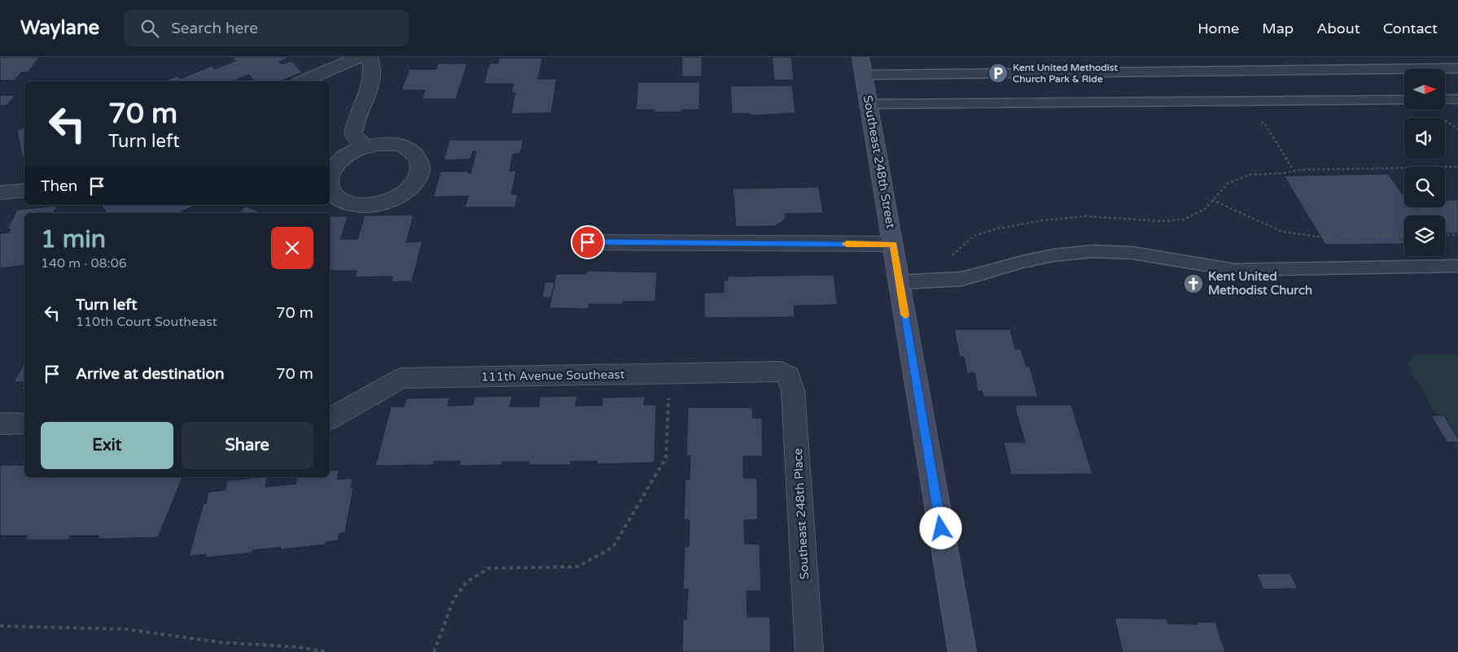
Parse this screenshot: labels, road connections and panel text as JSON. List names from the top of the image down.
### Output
{
  "streets": {
    "street": ["Southeast 248th Street", "111th Avenue Southeast", "Southeast 248th Place"]
  },
  "crossings": [
    ["111th Avenue Southeast", "Southeast 248th Place"]
  ],
  "places": {
    "parking": ["Kent United Methodist Church Park & Ride"],
    "church": ["Kent United Methodist Church"]
  },
  "north": "right",
  "page": {
    "header": "Waylane",
    "search": "Search here",
    "nav": [
      "Home",
      "Map",
      "About",
      "Contact"
    ],
    "turn": ["70 m", "Turn left"],
    "then": "Then",
    "heading": ["1 min", "140 m · 08:06"],
    "list": [
      {
        "name": "Turn left",
        "note": "110th Court Southeast",
        "value": "70 m"
      },
      {
        "name": "Arrive at destination",
        "value": "70 m"
      }
    ],
    "buttons": ["Exit", "Share"]
  }
}
